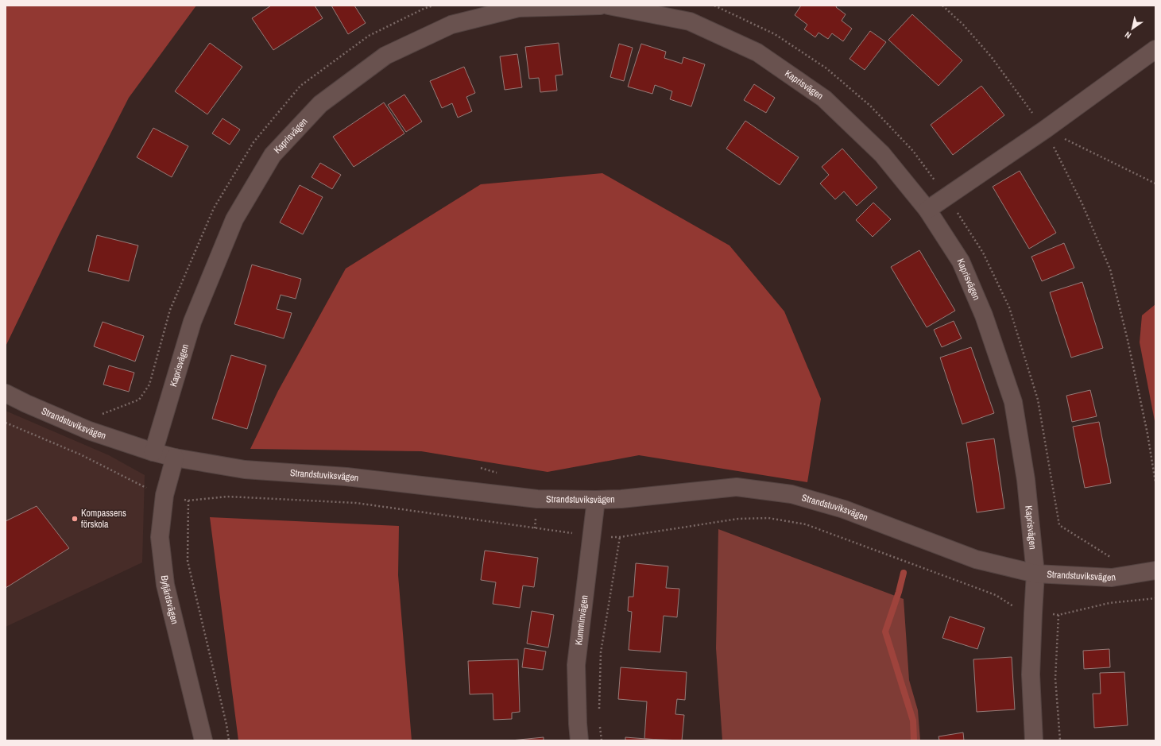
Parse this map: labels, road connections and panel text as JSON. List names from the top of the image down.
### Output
{
  "streets": {
    "street": [
      "Kaprisvägen",
      "Strandstuviksvägen",
      "Byfjärdsvägen",
      "Kumminvägen"
    ]
  },
  "crossings": [
    ["Kaprisvägen", "Strandstuviksvägen"],
    ["Strandstuviksvägen", "Byfjärdsvägen"],
    ["Strandstuviksvägen", "Kumminvägen"]
  ],
  "places": ["Kompassens förskola"],
  "north": "bottom left"
}
